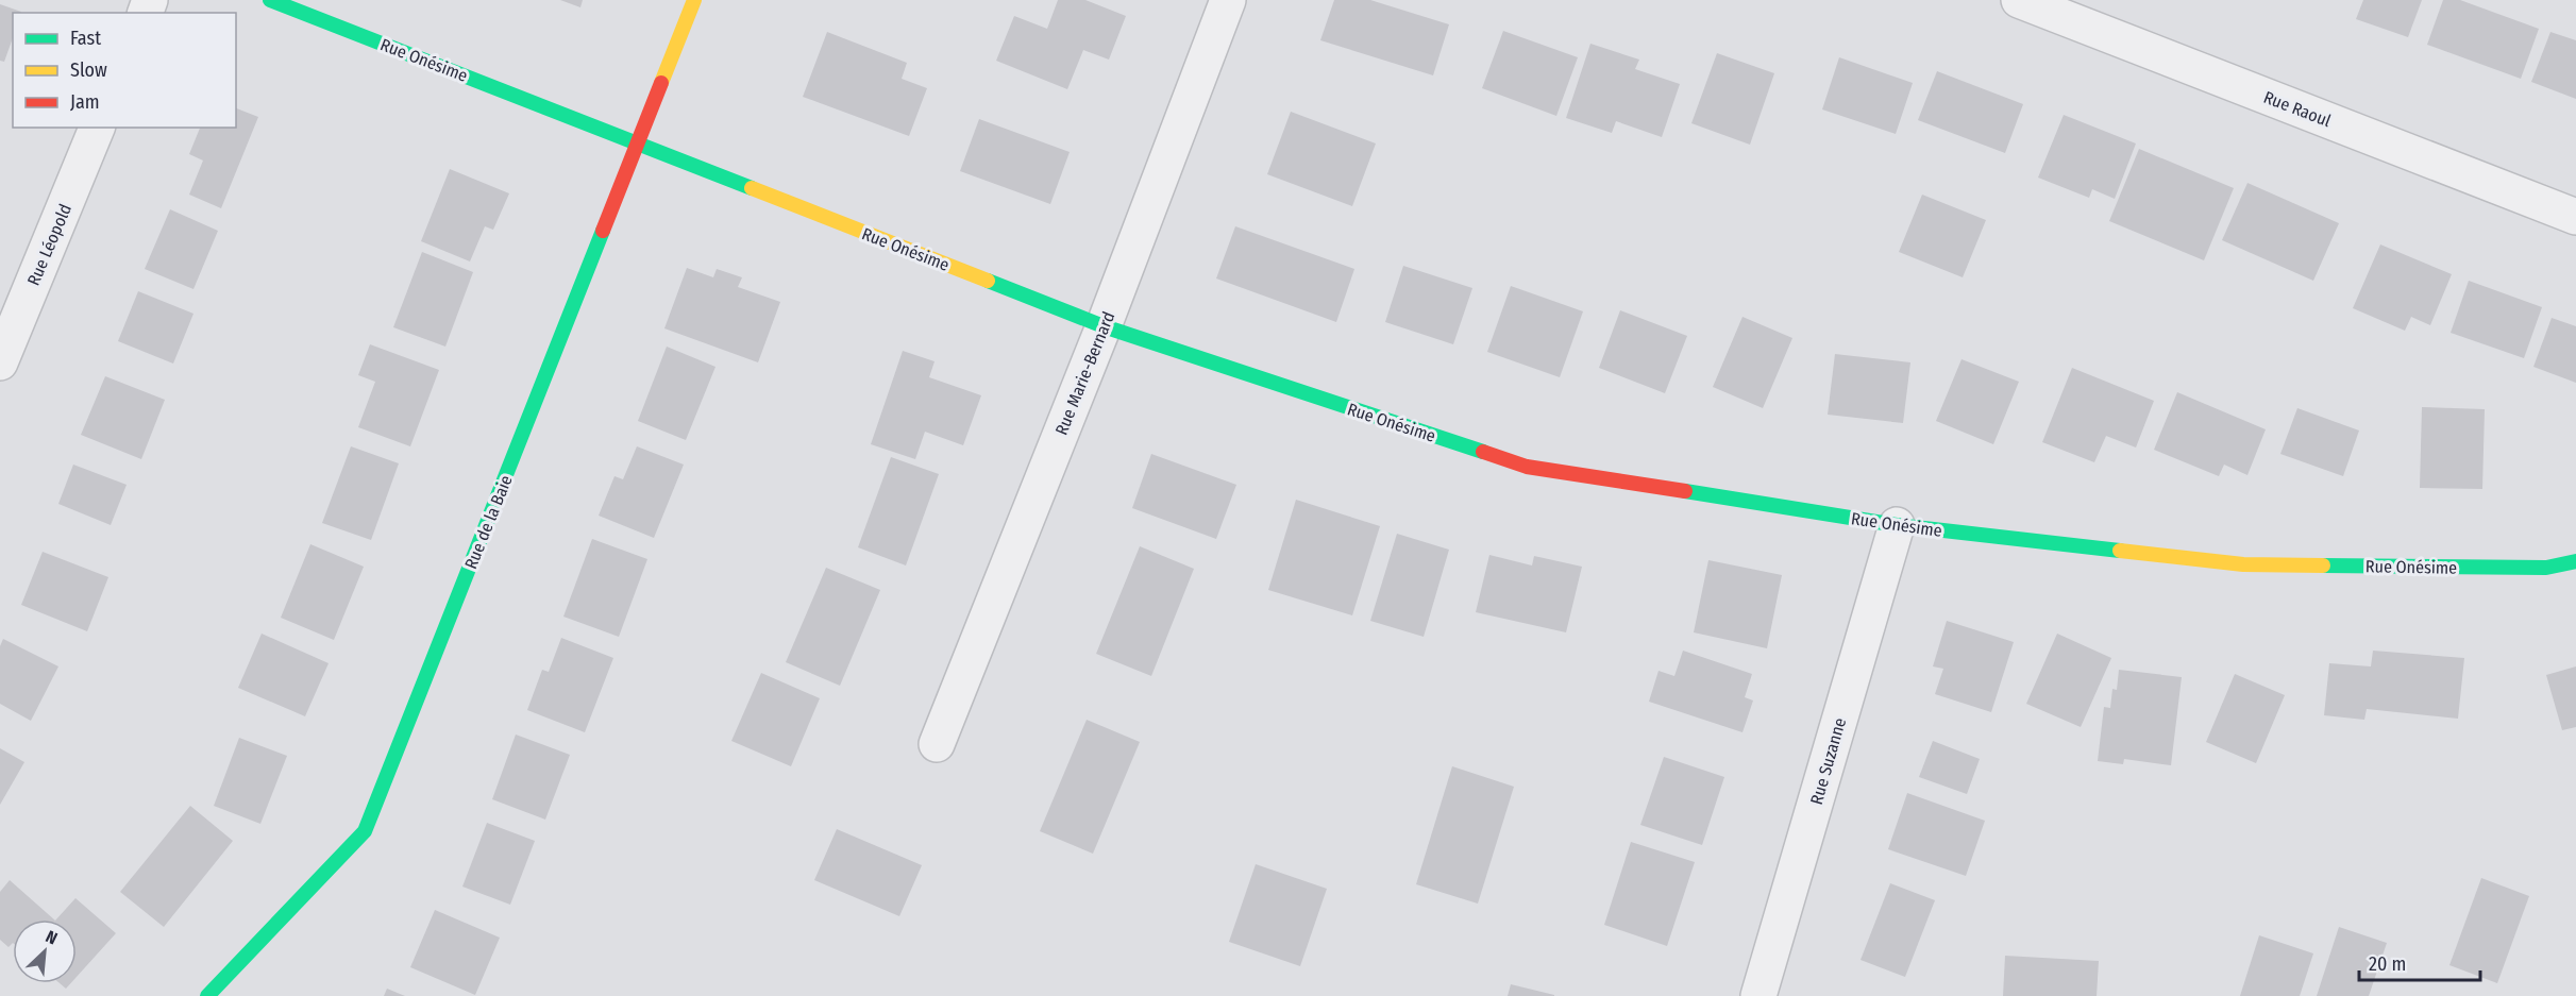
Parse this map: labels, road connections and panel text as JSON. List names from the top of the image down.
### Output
{
  "streets": {
    "street": [
      "Rue Onésime",
      "Rue Raoul",
      "Rue Léopold",
      "Rue Marie-Bernard",
      "Rue de la Baie",
      "Rue Suzanne"
    ]
  },
  "crossings": [
    ["Rue Onésime", "Rue Marie-Bernard"],
    ["Rue Onésime", "Rue de la Baie"],
    ["Rue Onésime", "Rue Suzanne"]
  ],
  "legend": ["Fast", "Slow", "Jam"],
  "scale_bar": "20 m",
  "north": "top right"
}
